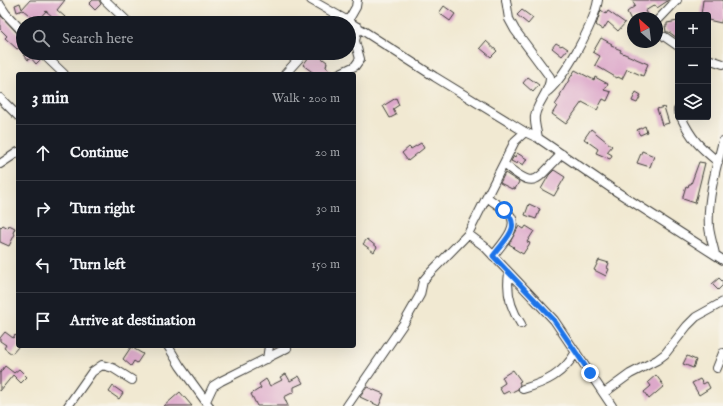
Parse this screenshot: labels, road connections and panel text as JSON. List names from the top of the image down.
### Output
{
  "north": "top left",
  "page": {
    "map_buttons": ["+", "−"],
    "search": "Search here",
    "heading": ["3 min", "Walk · 200 m"],
    "list": [
      ["Continue", "20 m"],
      ["Turn right", "30 m"],
      ["Turn left", "150 m"],
      "Arrive at destination"
    ]
  }
}
